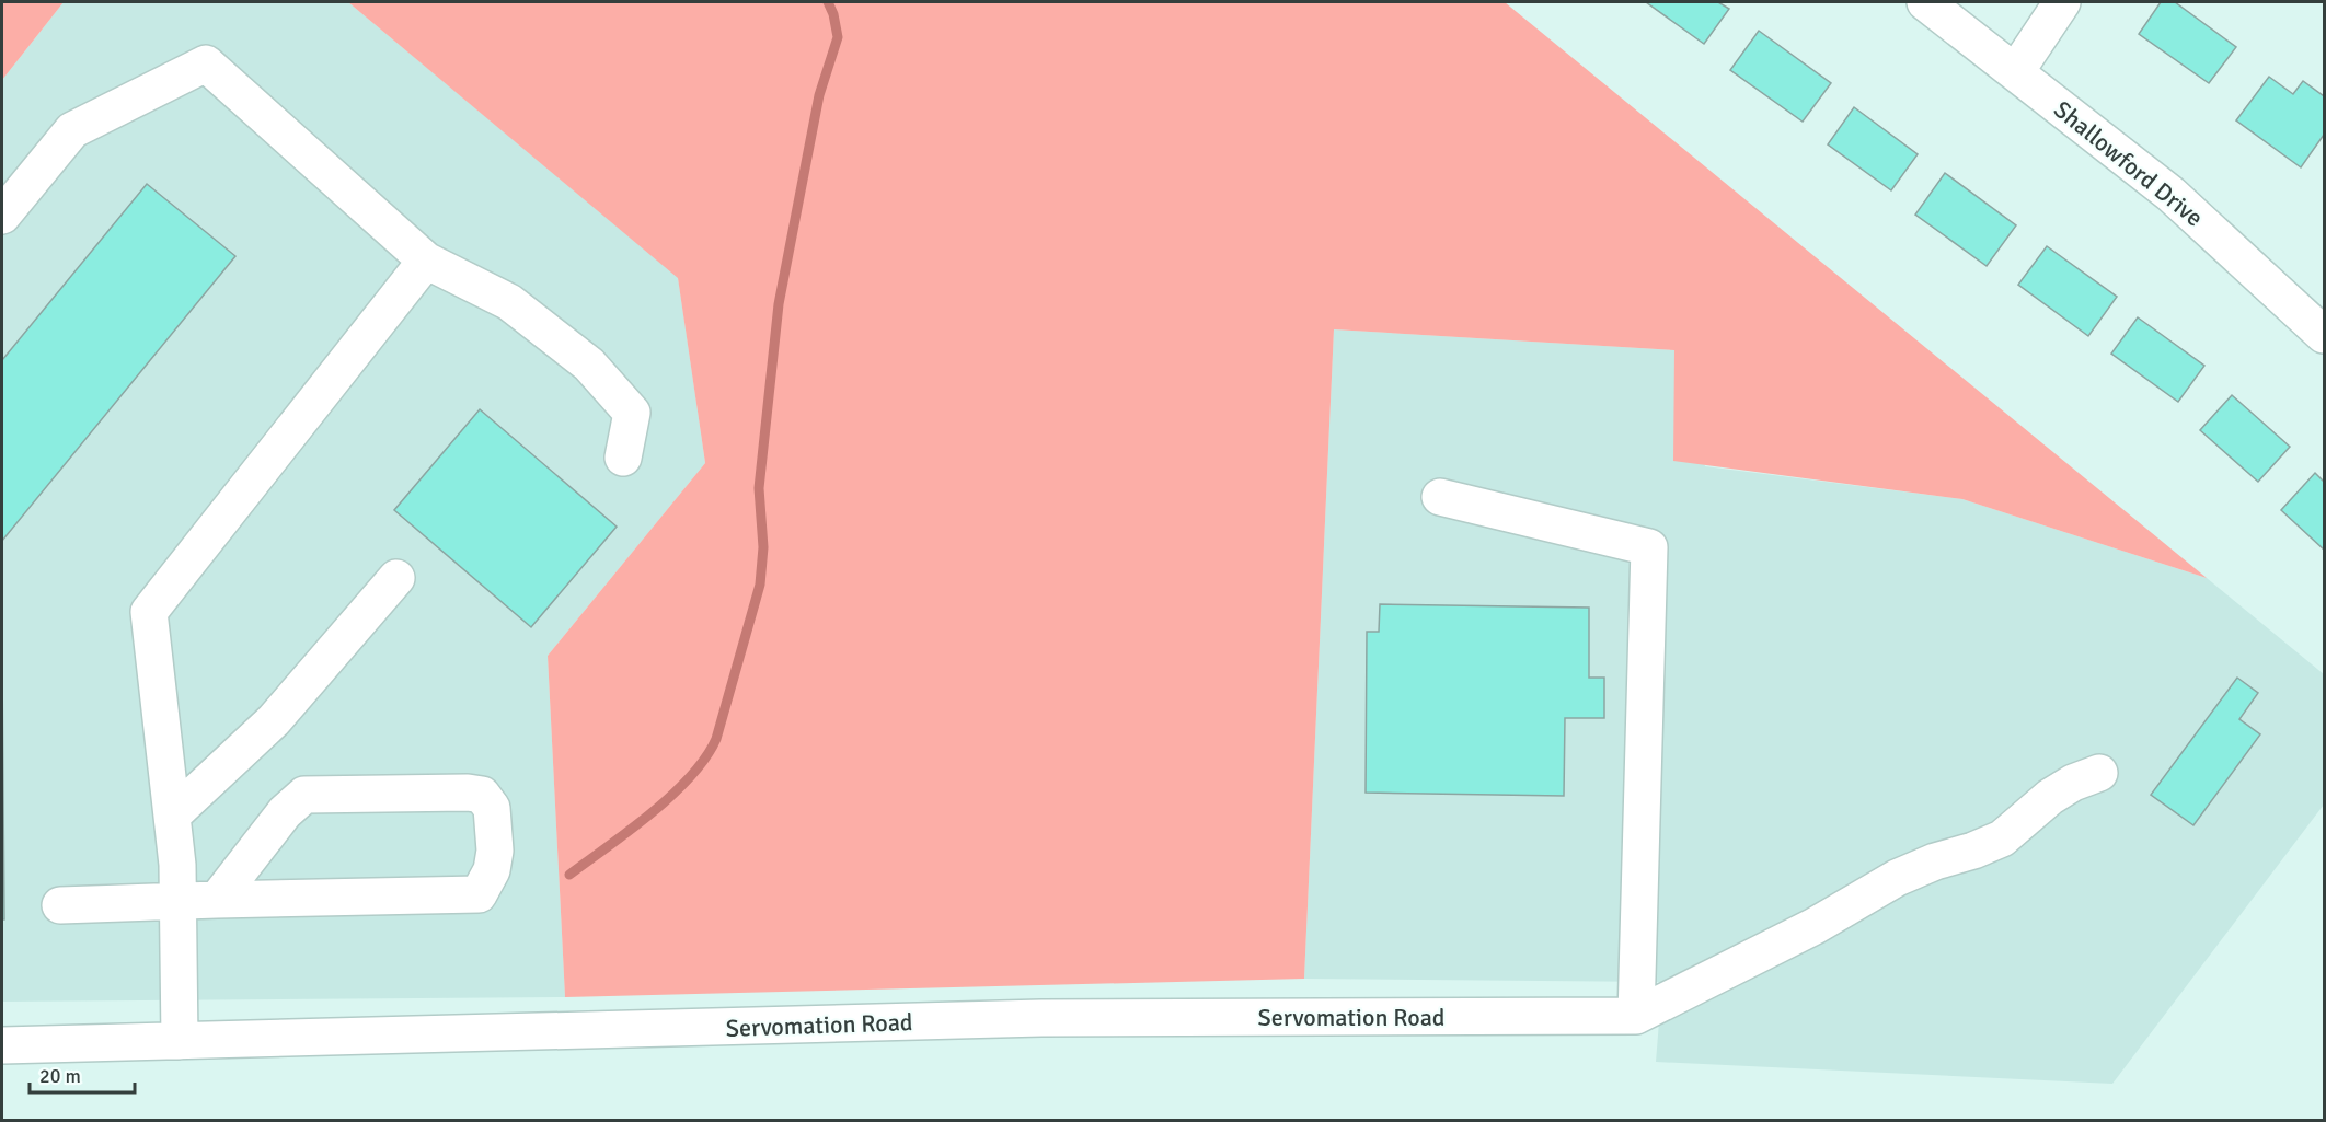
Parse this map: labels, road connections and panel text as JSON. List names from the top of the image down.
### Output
{
  "streets": {
    "street": ["Shallowford Drive", "Servomation Road"]
  },
  "scale_bar": "20 m"
}
